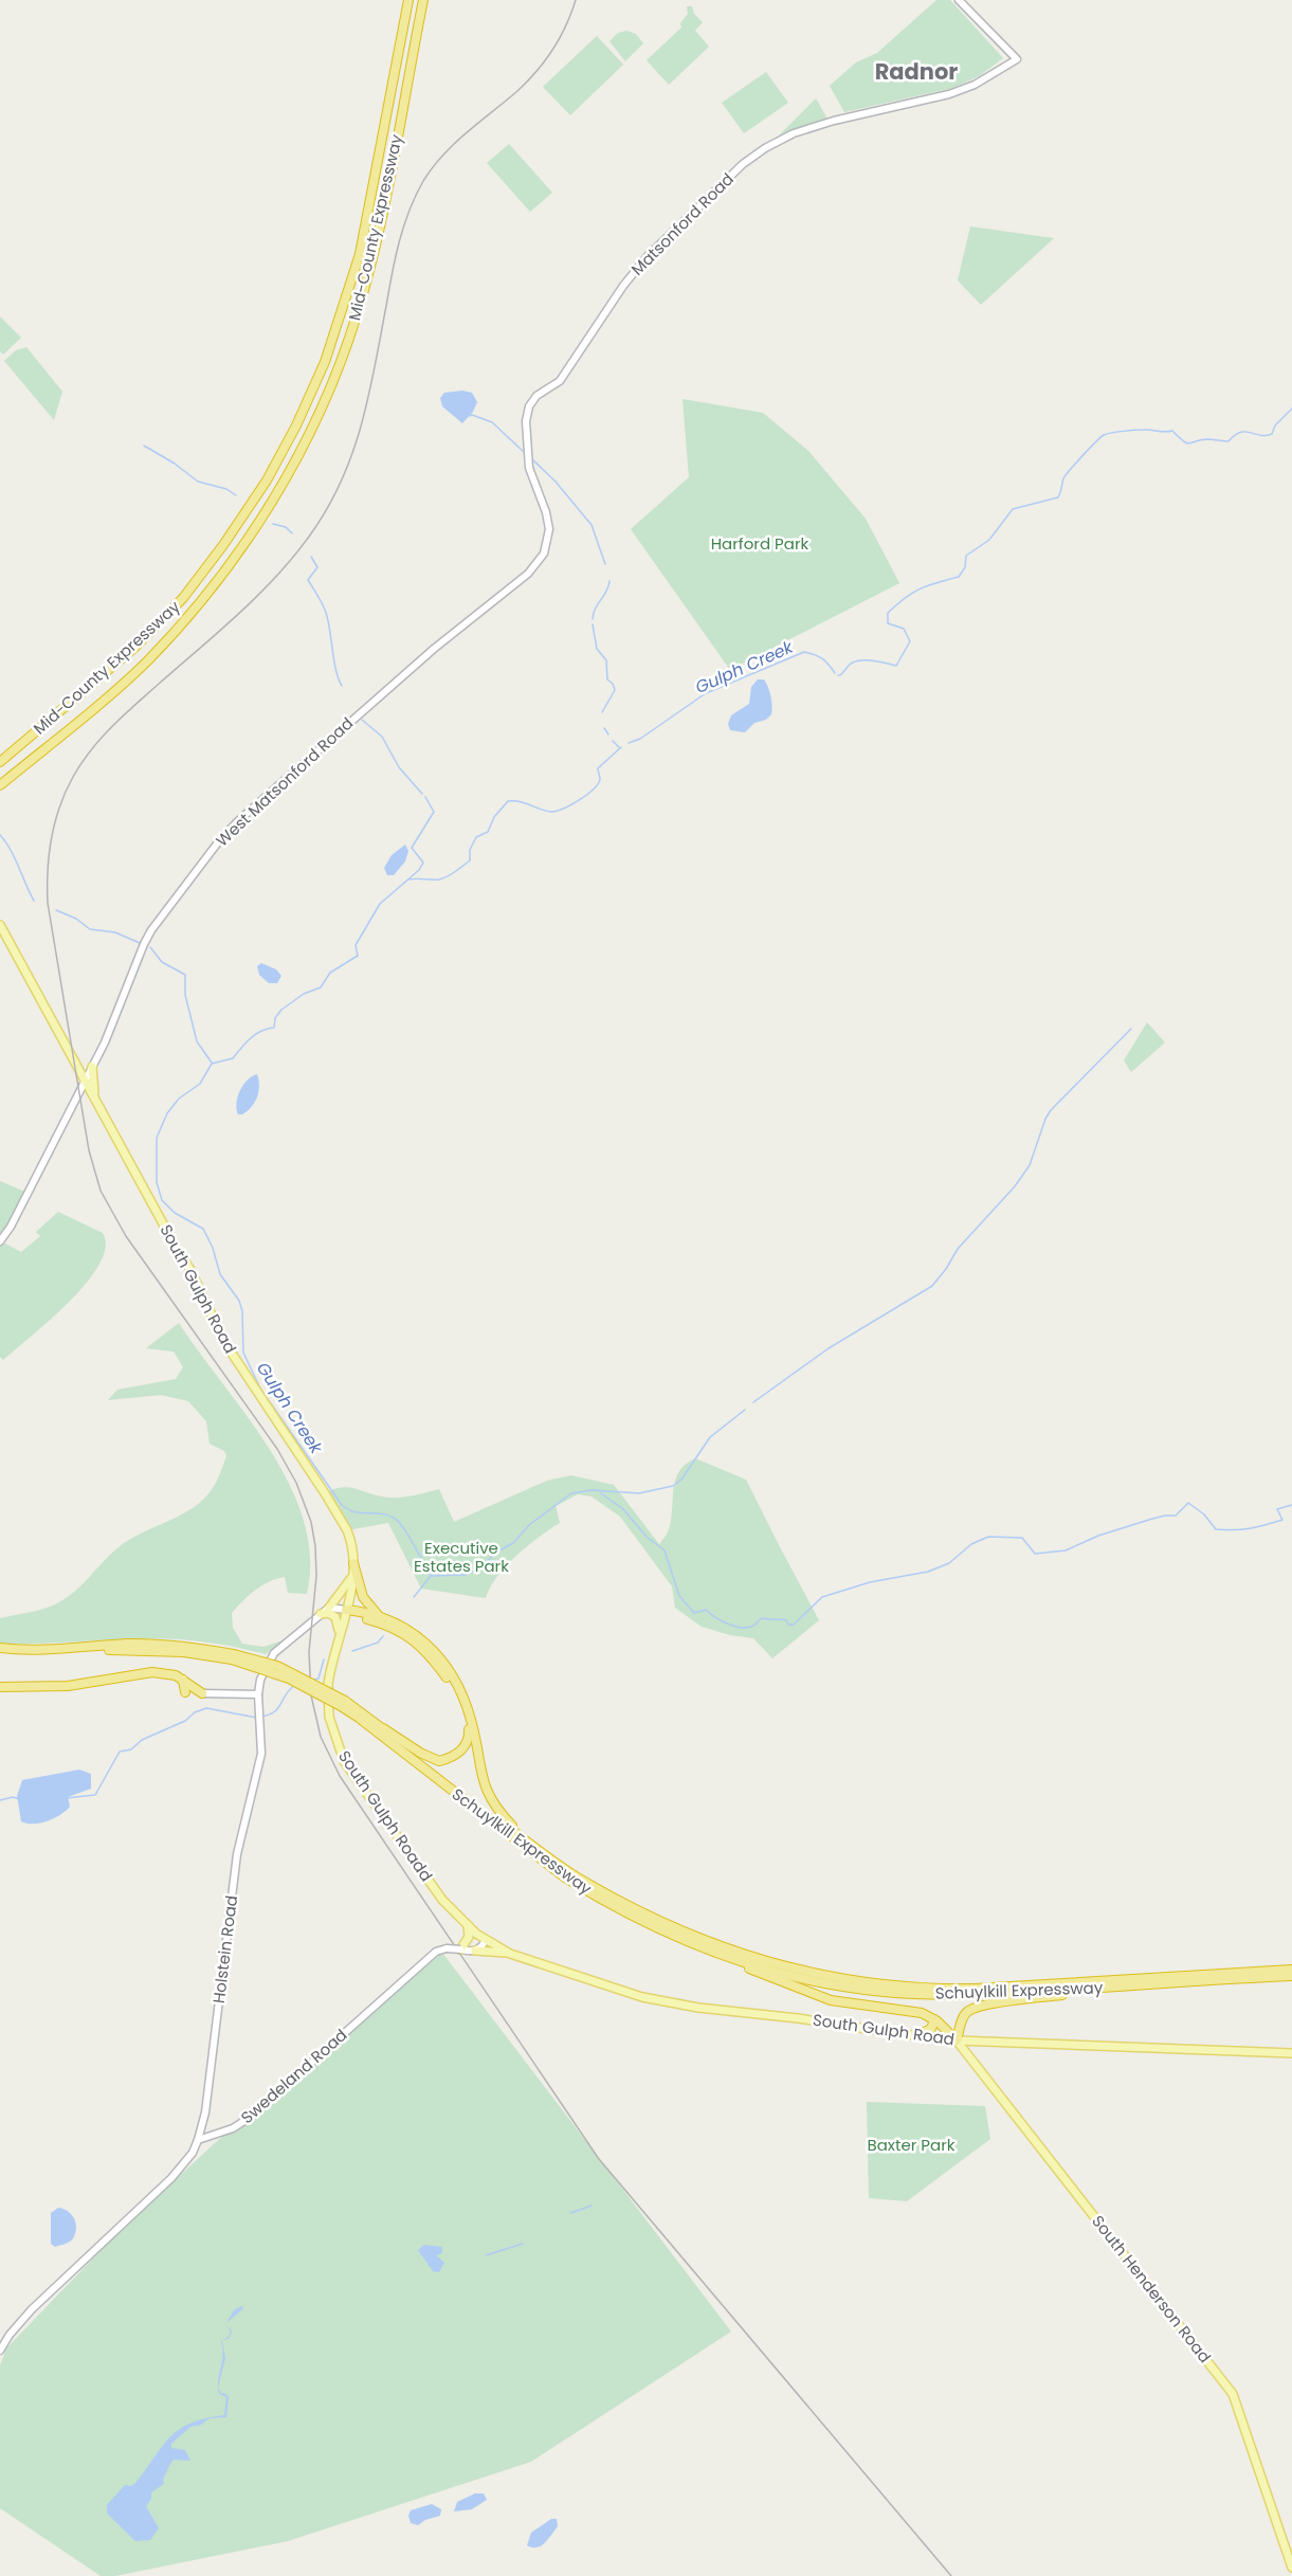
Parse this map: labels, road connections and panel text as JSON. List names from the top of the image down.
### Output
{
  "streets": {
    "highway": ["Mid-County Expressway", "Schuylkill Expressway"],
    "main road": [
      "Matsonford Road",
      "West Matsonford Road",
      "South Gulph Road",
      "South Gulph Roadd",
      "Holstein Road",
      "Swedeland Road",
      "South Henderson Road"
    ]
  },
  "crossings": [
    ["Matsonford Road", "West Matsonford Road"],
    ["West Matsonford Road", "South Gulph Road"],
    ["South Gulph Road", "South Gulph Roadd"],
    ["South Gulph Road", "Swedeland Road"],
    ["South Gulph Road", "South Henderson Road"],
    ["South Gulph Roadd", "Swedeland Road"],
    ["Holstein Road", "Swedeland Road"]
  ],
  "districts": ["Radnor"],
  "water": ["Gulph Creek"],
  "parks": ["Harford Park", "Executive Estates Park", "Baxter Park"]
}
